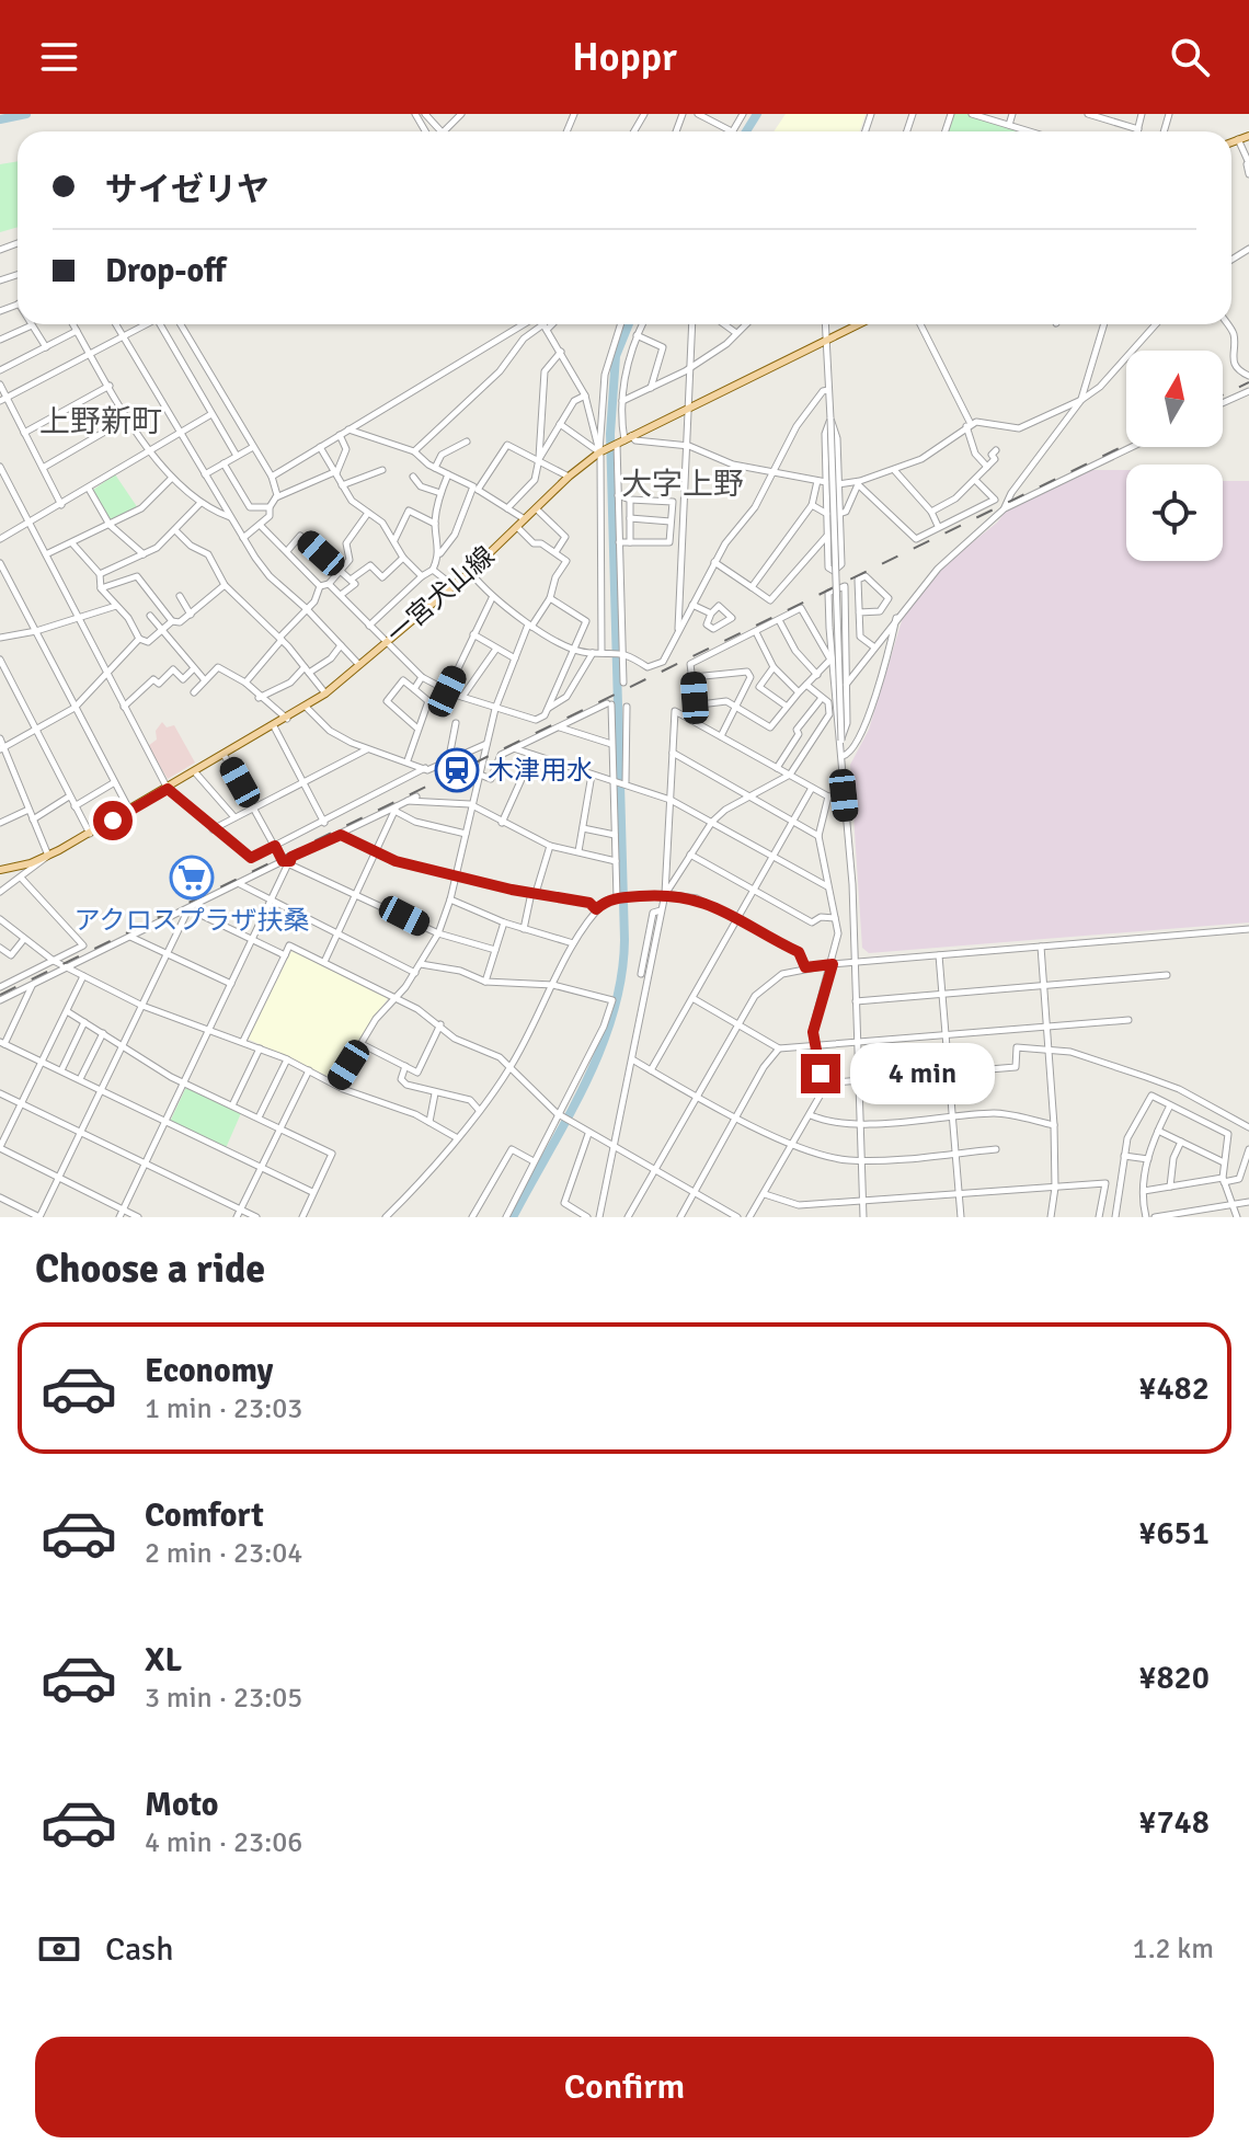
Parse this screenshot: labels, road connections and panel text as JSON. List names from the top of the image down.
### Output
{
  "streets": {
    "main road": ["一宮犬山線"]
  },
  "districts": ["上野新町", "大字上野"],
  "places": {
    "station": ["木津用水"],
    "supermarket": ["アクロスプラザ扶桑"]
  },
  "north": "top",
  "page": {
    "header": "Hoppr",
    "banner": ["サイゼリヤ", "Drop-off"],
    "bubble": "4 min",
    "heading": "Choose a ride",
    "list": [
      {
        "name": "Economy",
        "note": "1 min · 23:03",
        "value": "¥482"
      },
      {
        "name": "Comfort",
        "note": "2 min · 23:04",
        "value": "¥651"
      },
      {
        "name": "XL",
        "note": "3 min · 23:05",
        "value": "¥820"
      },
      {
        "name": "Moto",
        "note": "4 min · 23:06",
        "value": "¥748"
      }
    ],
    "pay": ["Cash", "1.2 km"],
    "buttons": "Confirm"
  }
}
